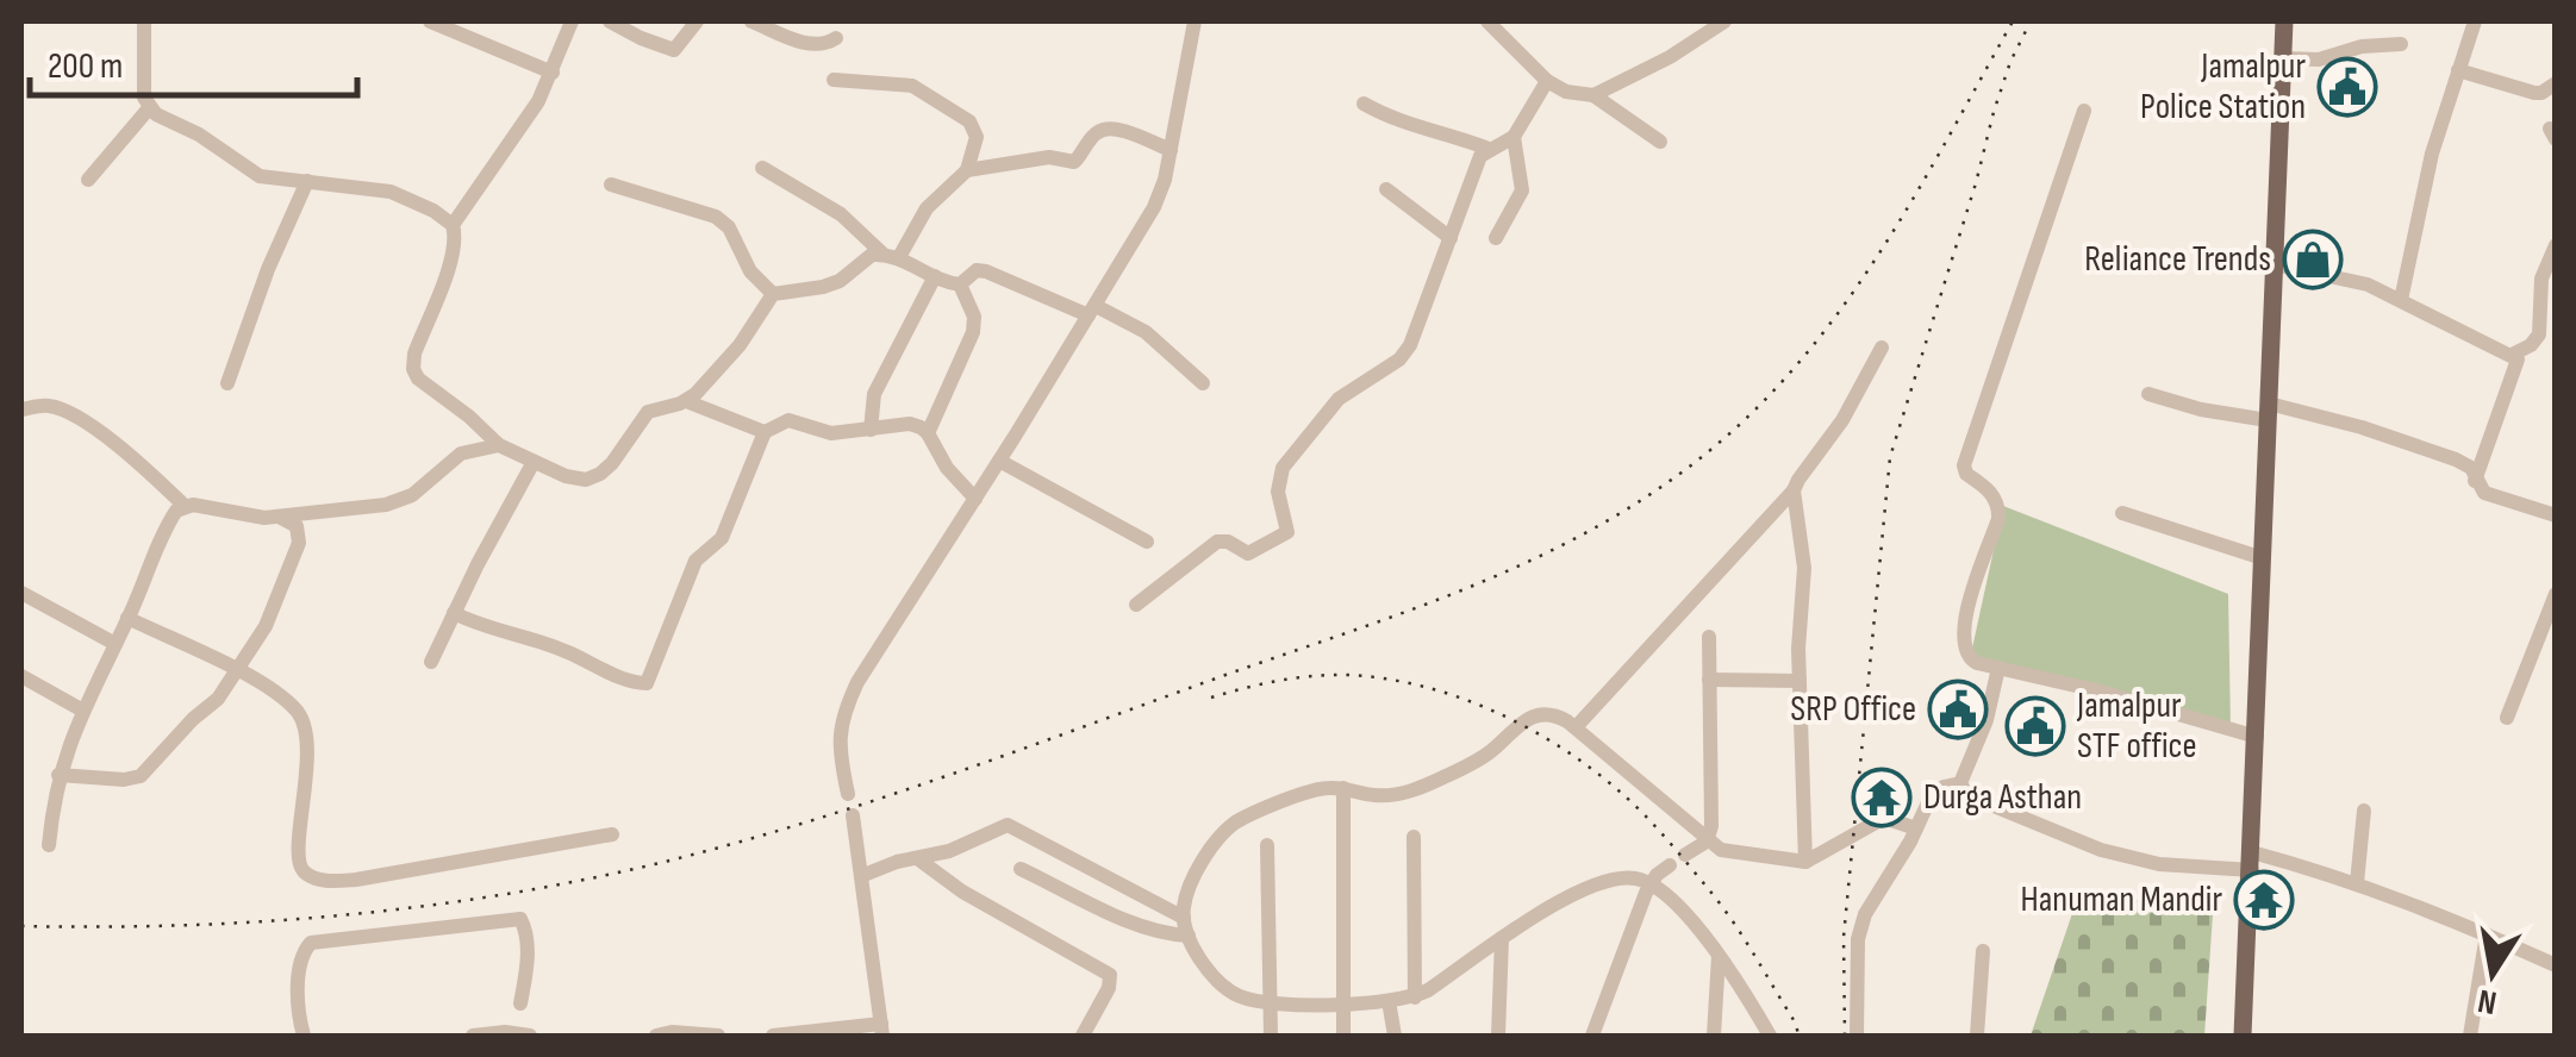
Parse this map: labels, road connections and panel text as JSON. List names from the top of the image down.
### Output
{
  "places": {
    "public building": ["Jamalpur Police Station", "SRP Office", "Jamalpur STF office"],
    "shop": ["Reliance Trends"],
    "temple": ["Durga Asthan", "Hanuman Mandir"]
  },
  "scale_bar": "200 m",
  "north": "bottom"
}
